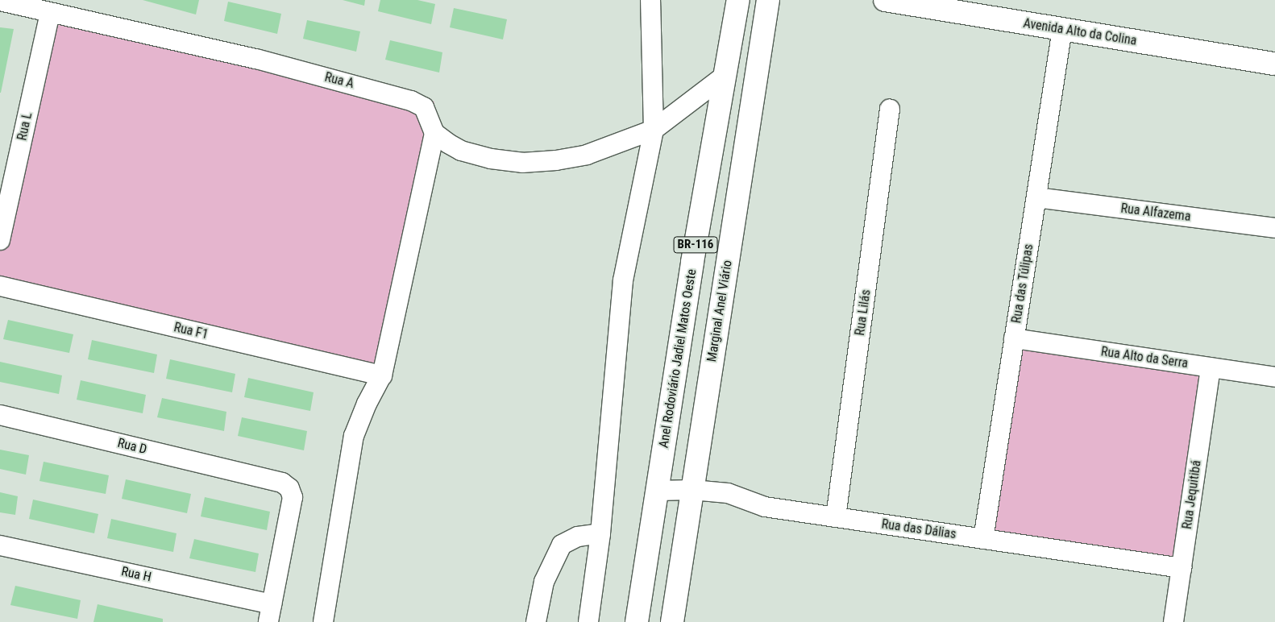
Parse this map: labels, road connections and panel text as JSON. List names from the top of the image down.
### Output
{
  "streets": {
    "main road": [
      "Avenida Alto da Colina",
      "BR-116",
      "Marginal Anel Viário",
      "Anel Rodoviário Jadiel Matos Oeste"
    ],
    "street": [
      "Rua A",
      "Rua L",
      "Rua Alfazema",
      "Rua das Túlipas",
      "Rua Lilás",
      "Rua F1",
      "Rua Alto da Serra",
      "Rua D",
      "Rua Jequitibá",
      "Rua das Dálias",
      "Rua H"
    ]
  },
  "crossings": [
    ["Avenida Alto da Colina", "Rua das Túlipas"],
    ["Rua A", "Rua L"],
    ["Rua Alfazema", "Rua das Túlipas"],
    ["Rua das Túlipas", "Rua Alto da Serra"],
    ["Rua das Túlipas", "Rua das Dálias"],
    ["Marginal Anel Viário", "Rua das Dálias"],
    ["Rua Lilás", "Rua das Dálias"],
    ["Rua Alto da Serra", "Rua Jequitibá"],
    ["Anel Rodoviário Jadiel Matos Oeste", "Rua das Dálias"],
    ["Rua D", "Rua H"],
    ["Rua Jequitibá", "Rua das Dálias"]
  ]
}
